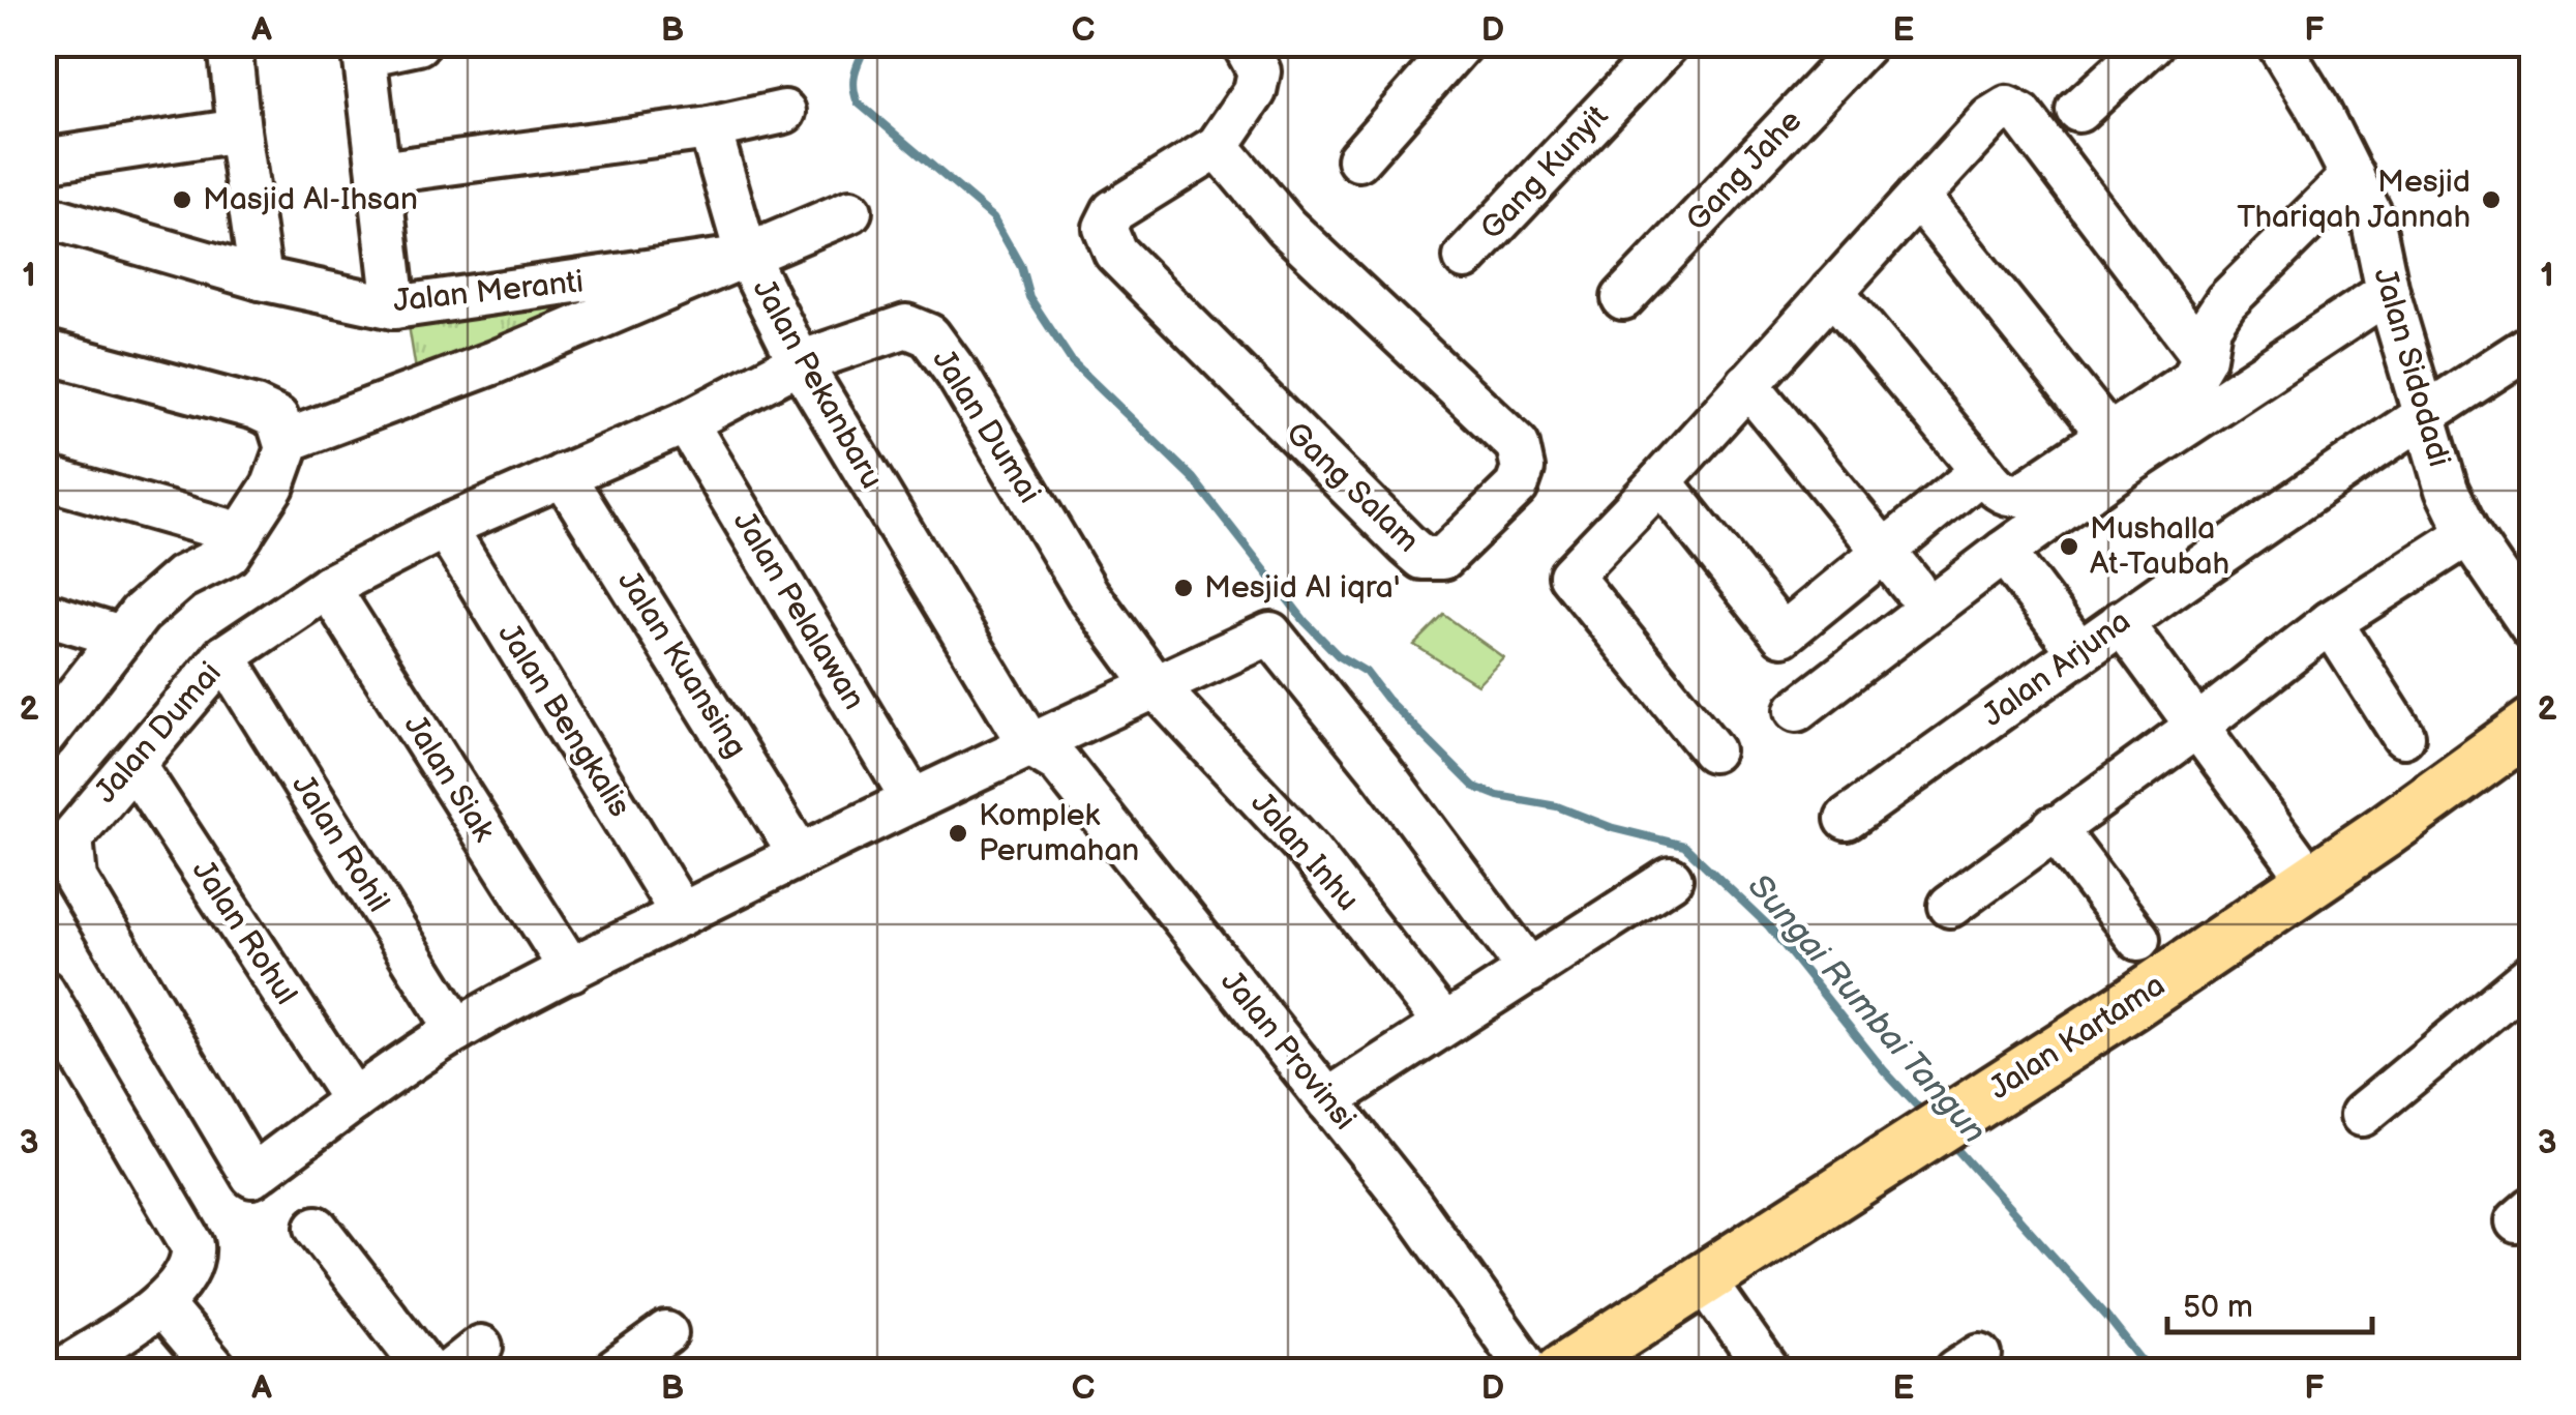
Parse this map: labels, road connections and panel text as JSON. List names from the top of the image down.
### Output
{
  "streets": {
    "main road": ["Jalan Kartama"],
    "street": [
      "Gang Jahe",
      "Gang Kunyit",
      "Jalan Meranti",
      "Jalan Sidodadi",
      "Jalan Pekanbaru",
      "Jalan Dumai",
      "Gang Salam",
      "Jalan Pelalawan",
      "Jalan Kuansing",
      "Jalan Arjuna",
      "Jalan Bengkalis",
      "Jalan Siak",
      "Jalan Rohil",
      "Jalan Inhu",
      "Jalan Rohul",
      "Jalan Provinsi"
    ]
  },
  "crossings": [
    ["Jalan Meranti", "Jalan Pekanbaru"],
    ["Jalan Sidodadi", "Jalan Arjuna"],
    ["Jalan Pekanbaru", "Jalan Dumai"],
    ["Jalan Pekanbaru", "Jalan Provinsi"],
    ["Jalan Dumai", "Jalan Pelalawan"],
    ["Jalan Dumai", "Jalan Kuansing"],
    ["Jalan Dumai", "Jalan Bengkalis"],
    ["Jalan Dumai", "Jalan Siak"],
    ["Jalan Dumai", "Jalan Rohil"],
    ["Jalan Dumai", "Jalan Inhu"],
    ["Jalan Dumai", "Jalan Rohul"],
    ["Jalan Dumai", "Jalan Provinsi"]
  ],
  "water": ["Sungai Rumbai Tangun"],
  "places": [
    "Masjid Al-Ihsan",
    "Mesjid Thariqah Jannah",
    "Mushalla At-Taubah",
    "Mesjid Al iqra'",
    "Komplek Perumahan"
  ],
  "scale_bar": "50 m",
  "grid": {
    "columns": [
      "A",
      "B",
      "C",
      "D",
      "E",
      "F"
    ],
    "rows": ["1", "2", "3"]
  }
}
